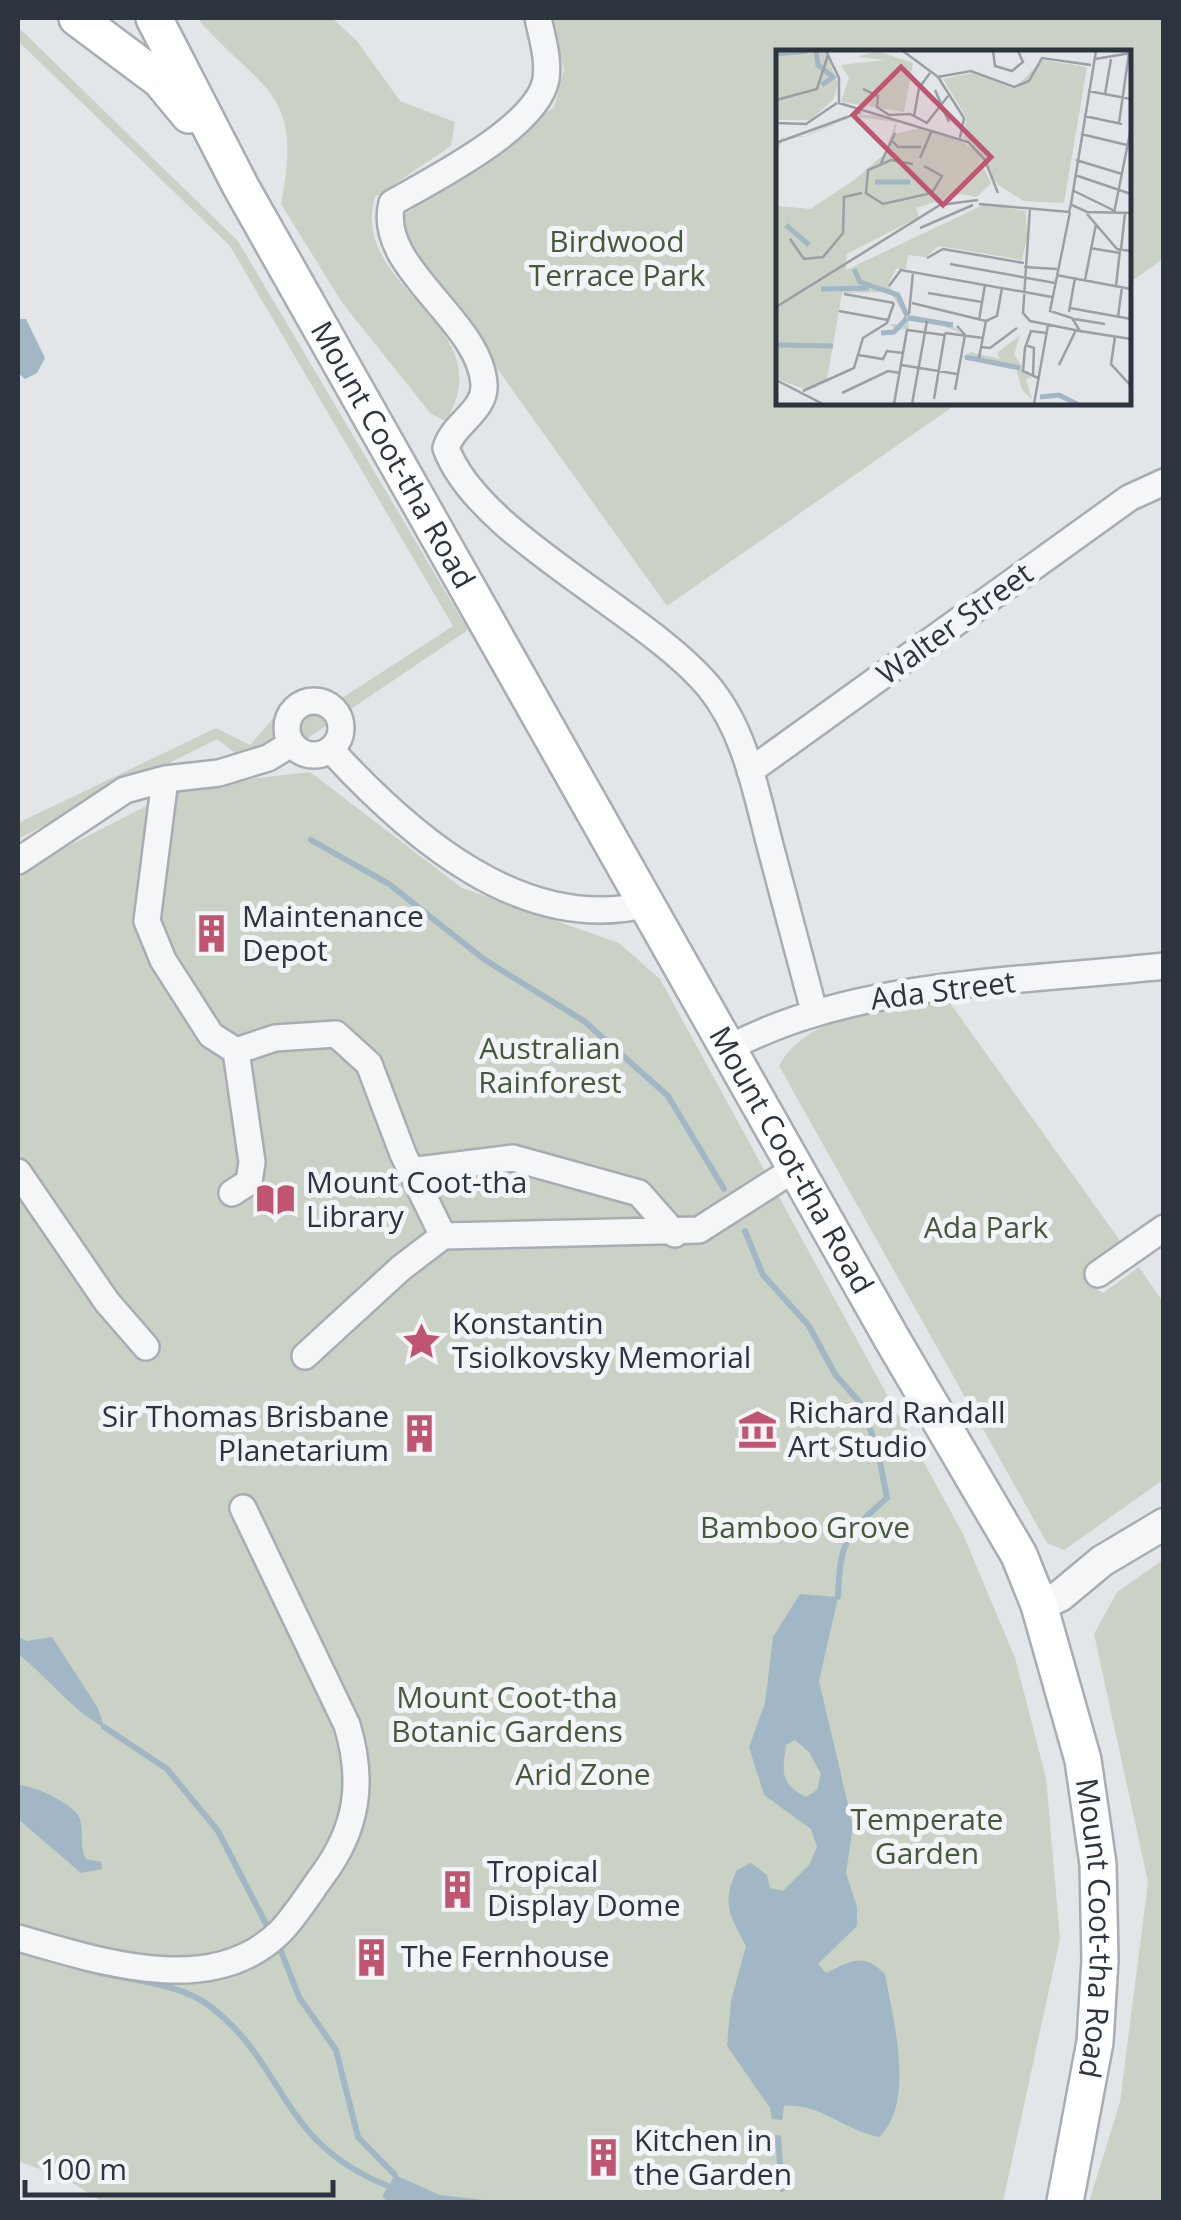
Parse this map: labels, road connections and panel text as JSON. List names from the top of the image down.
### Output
{
  "streets": {
    "main road": ["Mount Coot-tha Road"],
    "street": ["Walter Street", "Ada Street"]
  },
  "crossings": [
    ["Mount Coot-tha Road", "Ada Street"]
  ],
  "parks": [
    "Birdwood Terrace Park",
    "Australian Rainforest",
    "Ada Park",
    "Bamboo Grove",
    "Mount Coot-tha Botanic Gardens",
    "Arid Zone",
    "Temperate Garden"
  ],
  "places": {
    "building": [
      "Maintenance Depot",
      "Sir Thomas Brisbane Planetarium",
      "Tropical Display Dome",
      "The Fernhouse",
      "Kitchen in the Garden"
    ],
    "library": ["Mount Coot-tha Library"],
    "place": ["Konstantin Tsiolkovsky Memorial"],
    "museum": ["Richard Randall Art Studio"]
  },
  "scale_bar": "100 m"
}
